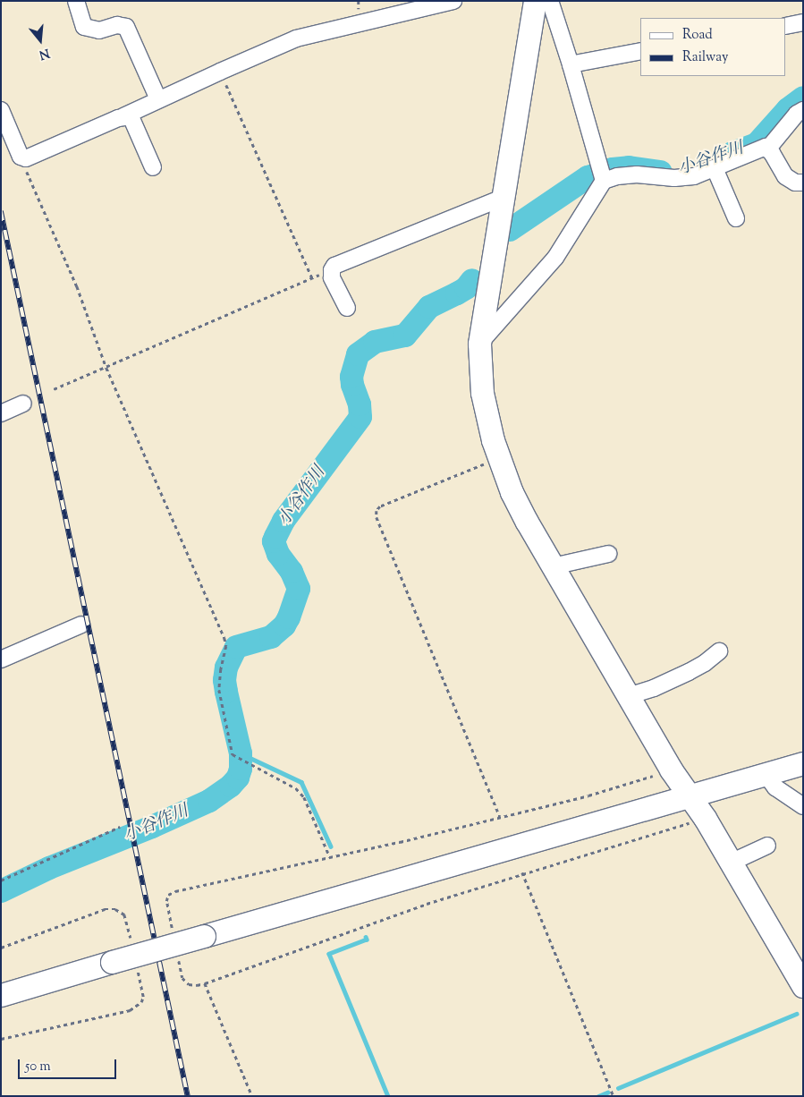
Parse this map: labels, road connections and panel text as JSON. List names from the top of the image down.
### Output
{
  "water": ["小谷作川"],
  "legend": ["Road", "Railway"],
  "scale_bar": "50 m",
  "north": "bottom"
}
